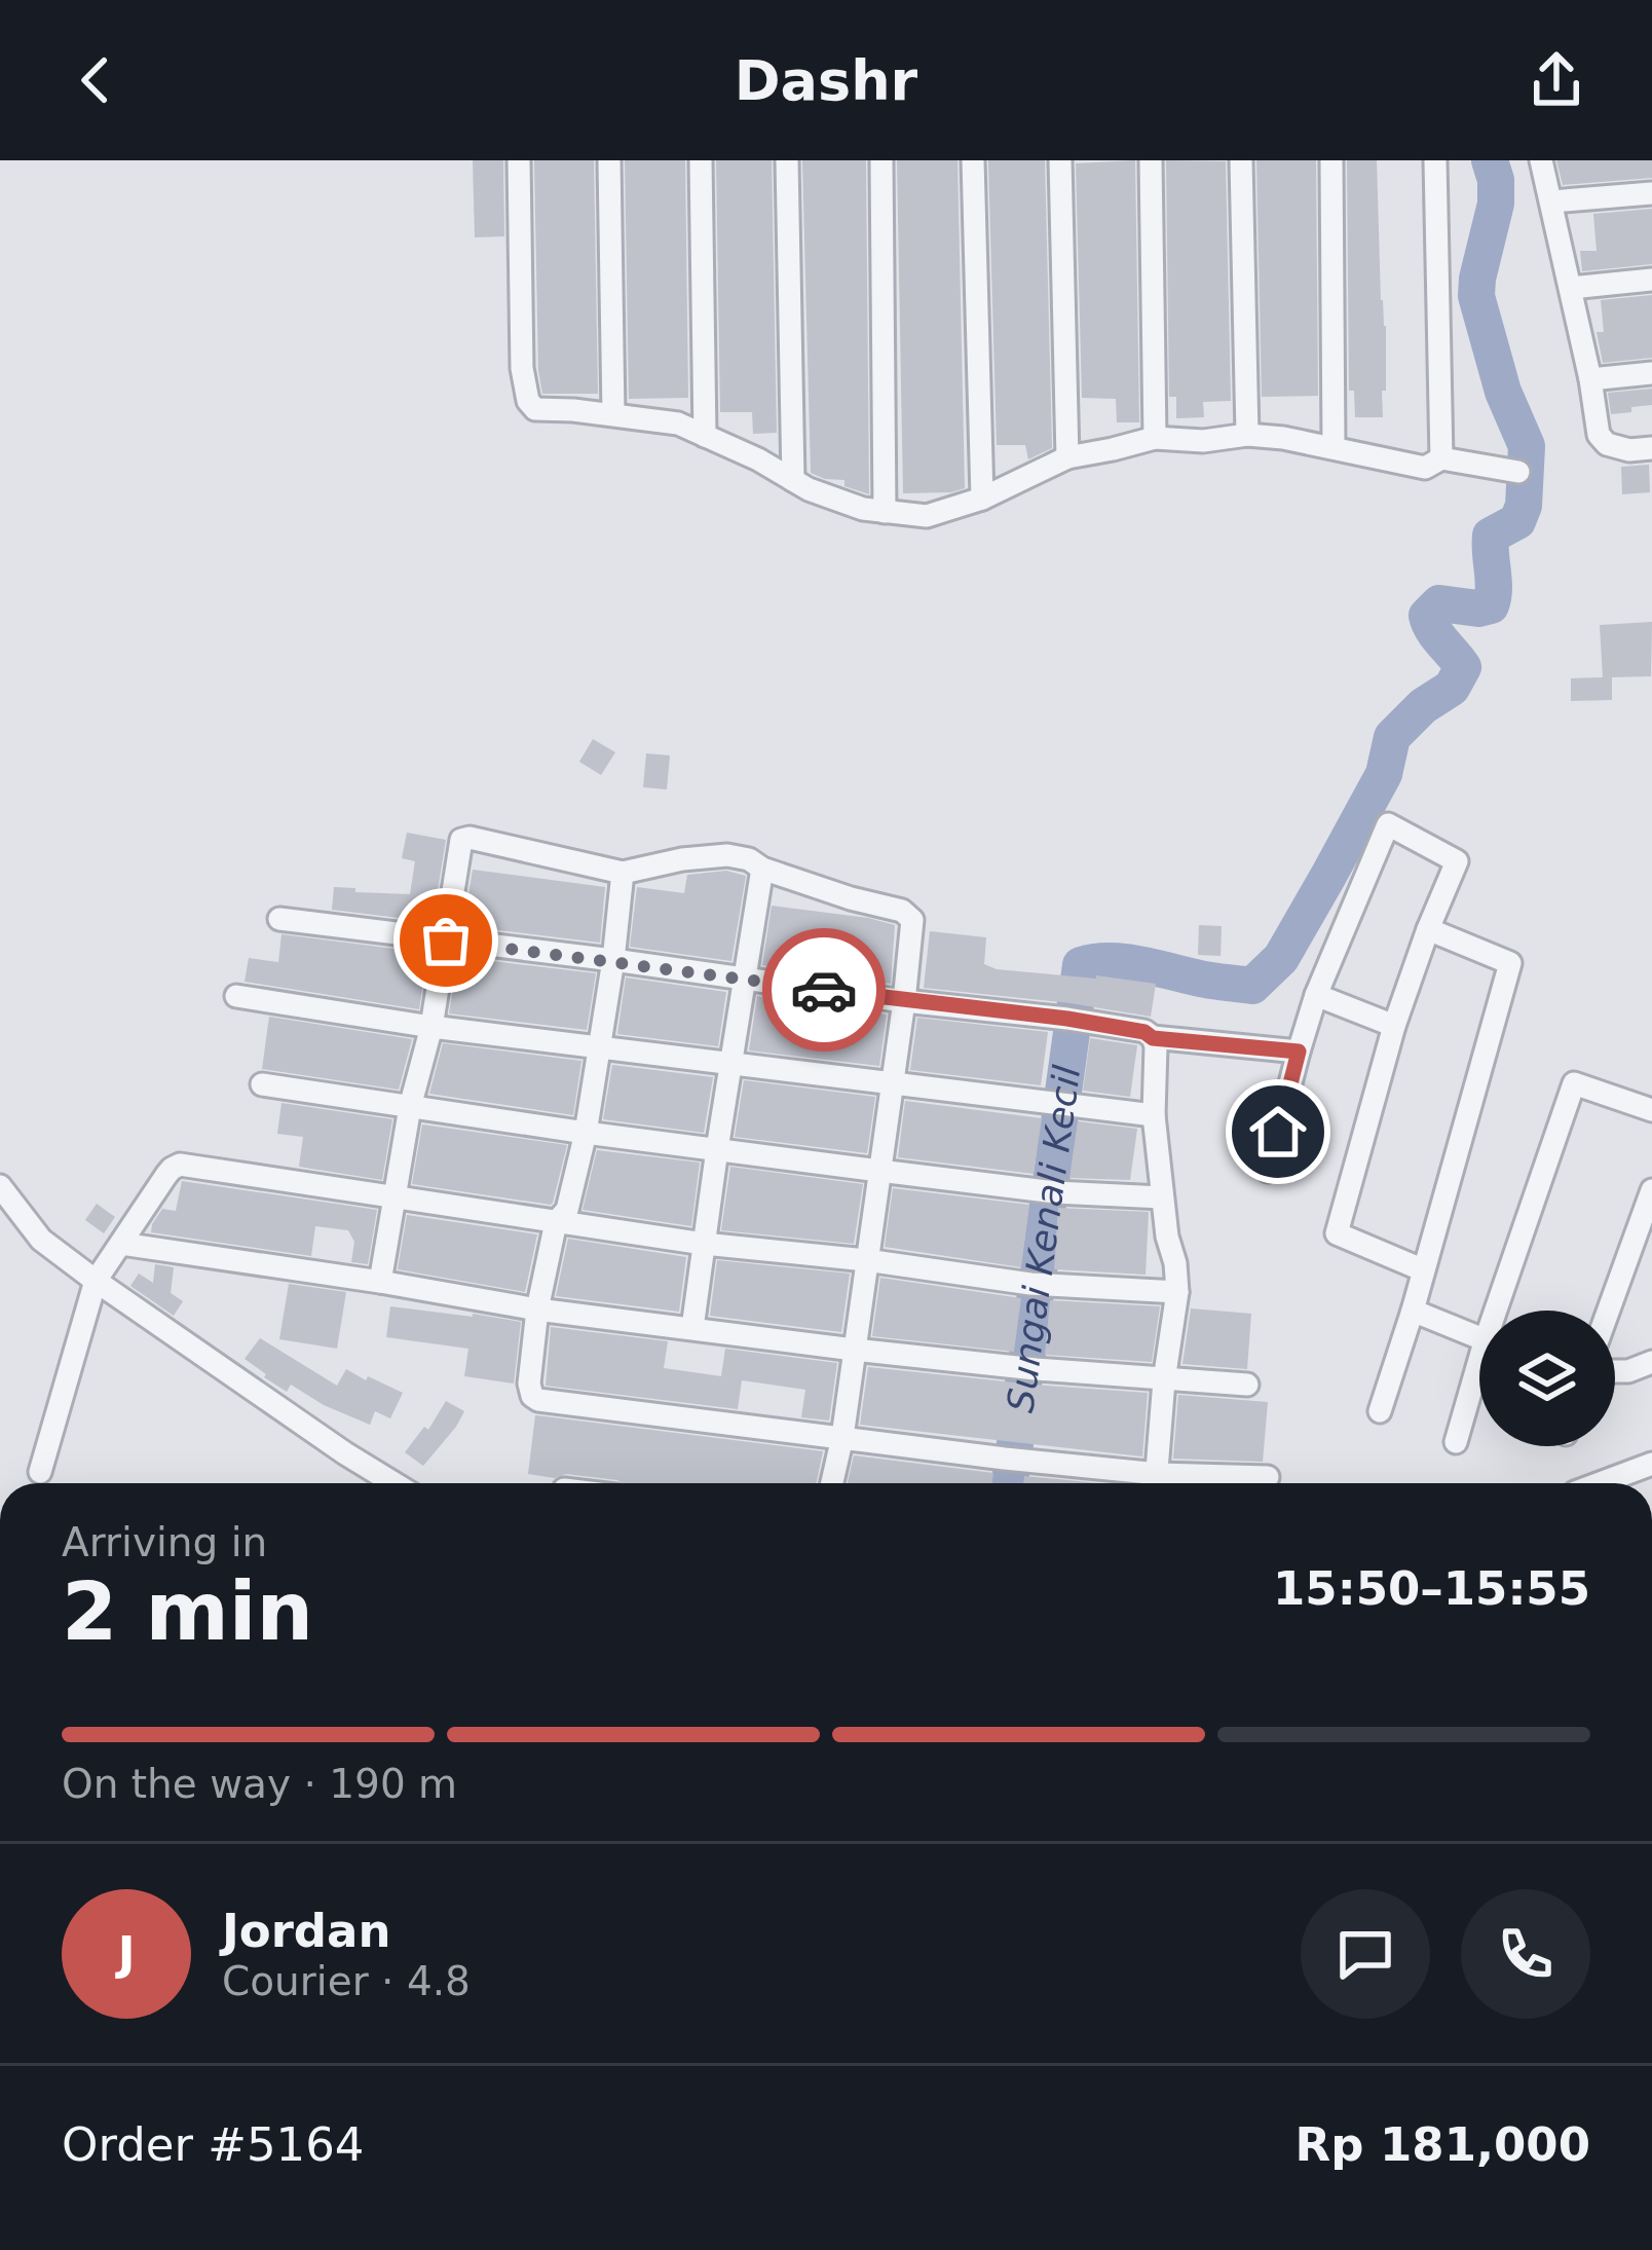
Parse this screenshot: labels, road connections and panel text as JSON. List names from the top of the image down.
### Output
{
  "water": ["Sungai Kenali Kecil"],
  "page": {
    "header": "Dashr",
    "heading": ["2 min", "Arriving in", "15:50–15:55"],
    "panel": [
      "Jordan",
      "Courier · 4.8",
      "Order #5164",
      "Rp 181,000"
    ],
    "bar": "On the way · 190 m",
    "round": "J"
  }
}
